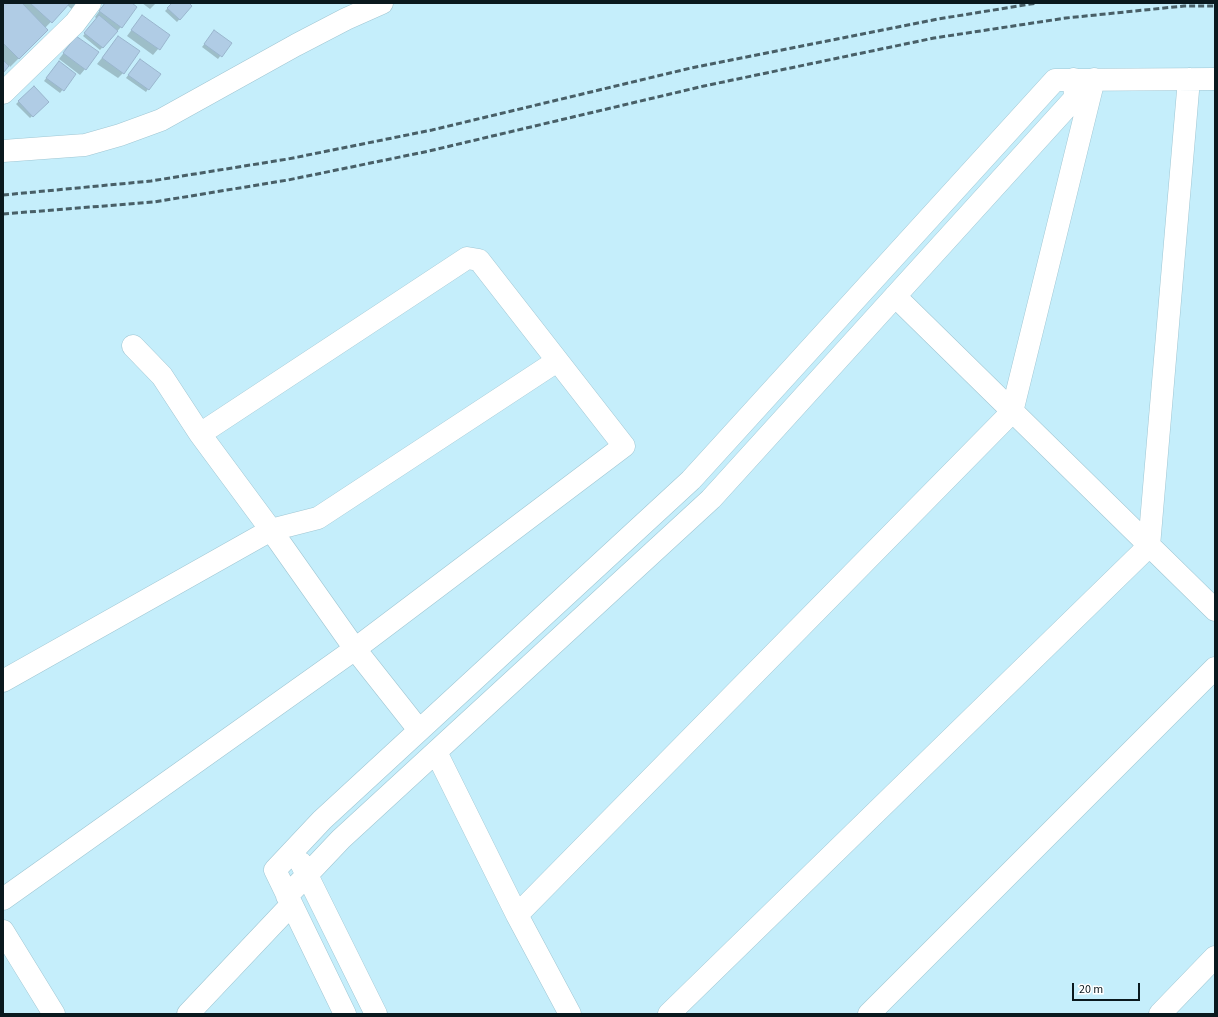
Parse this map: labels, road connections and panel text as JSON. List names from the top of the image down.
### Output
{
  "scale_bar": "20 m"
}
